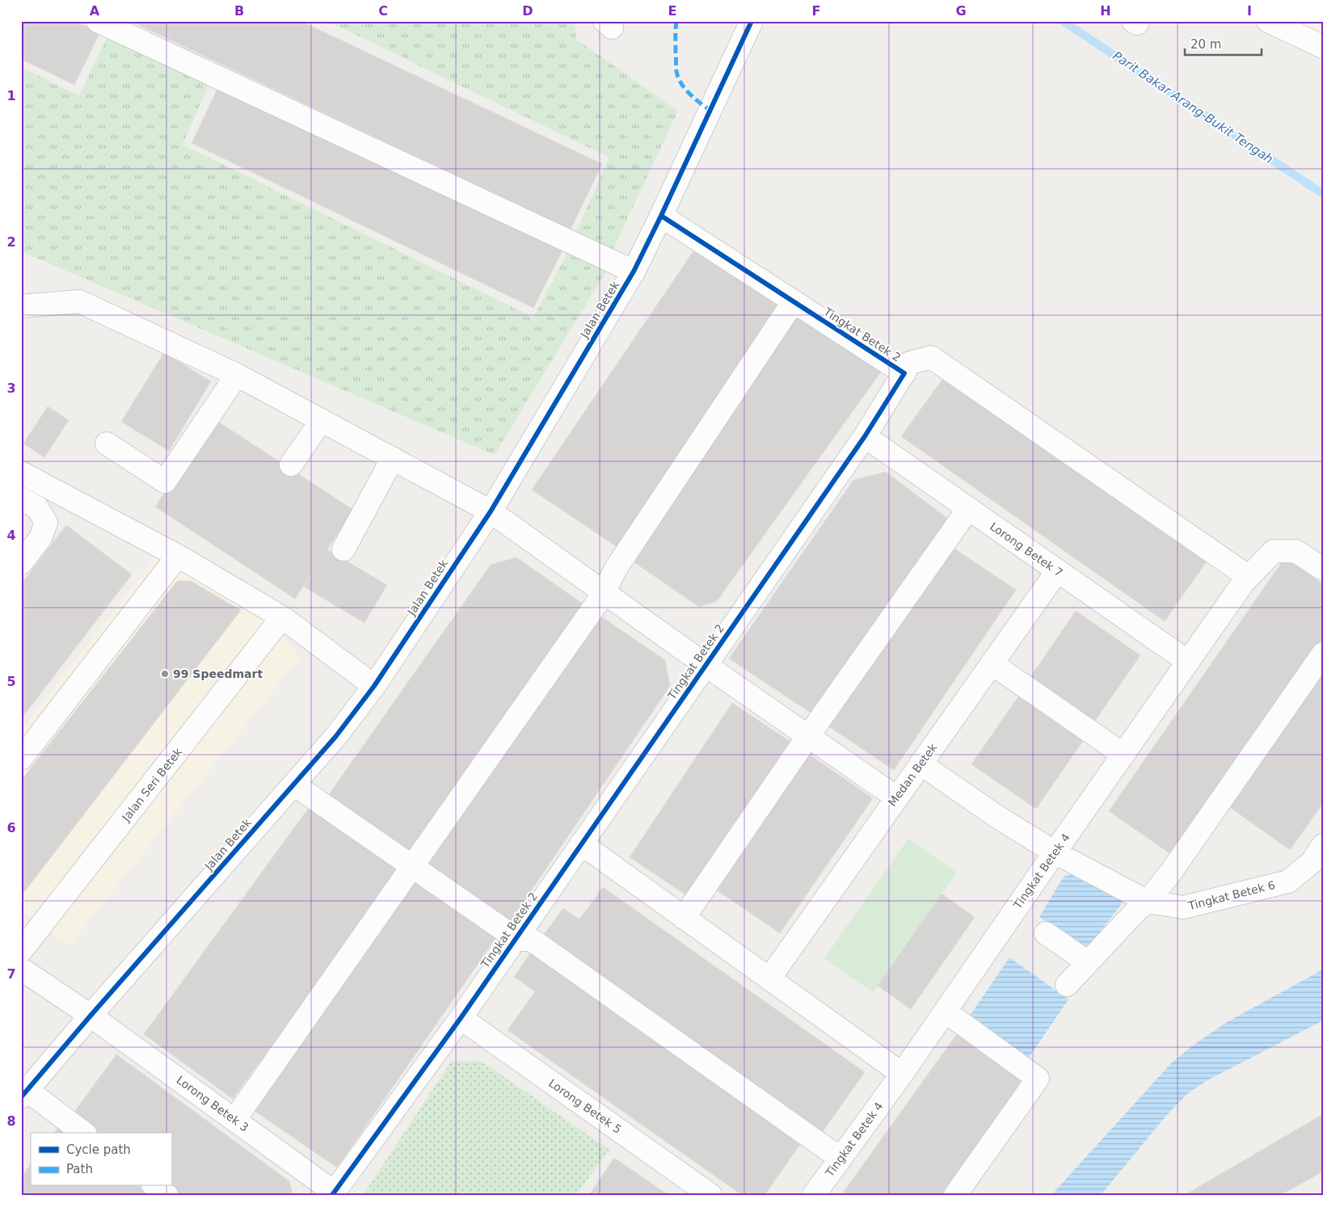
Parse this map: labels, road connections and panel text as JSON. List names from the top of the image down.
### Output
{
  "streets": {
    "street": [
      "Jalan Betek",
      "Tingkat Betek 2",
      "Lorong Betek 7",
      "Medan Betek",
      "Jalan Seri Betek",
      "Tingkat Betek 4",
      "Tingkat Betek 6",
      "Lorong Betek 3",
      "Lorong Betek 5"
    ]
  },
  "crossings": [
    ["Jalan Betek", "Tingkat Betek 2"],
    ["Jalan Betek", "Lorong Betek 3"],
    ["Tingkat Betek 2", "Lorong Betek 7"],
    ["Tingkat Betek 2", "Lorong Betek 3"],
    ["Tingkat Betek 2", "Lorong Betek 5"],
    ["Lorong Betek 7", "Medan Betek"],
    ["Lorong Betek 7", "Tingkat Betek 4"],
    ["Medan Betek", "Tingkat Betek 6"],
    ["Tingkat Betek 4", "Tingkat Betek 6"]
  ],
  "water": ["Parit Bakar Arang-Bukit Tengah"],
  "places": ["99 Speedmart"],
  "legend": ["Cycle path", "Path"],
  "scale_bar": "20 m",
  "grid": {
    "columns": [
      "A",
      "B",
      "C",
      "D",
      "E",
      "F",
      "G",
      "H",
      "I"
    ],
    "rows": [
      "1",
      "2",
      "3",
      "4",
      "5",
      "6",
      "7",
      "8"
    ]
  }
}
